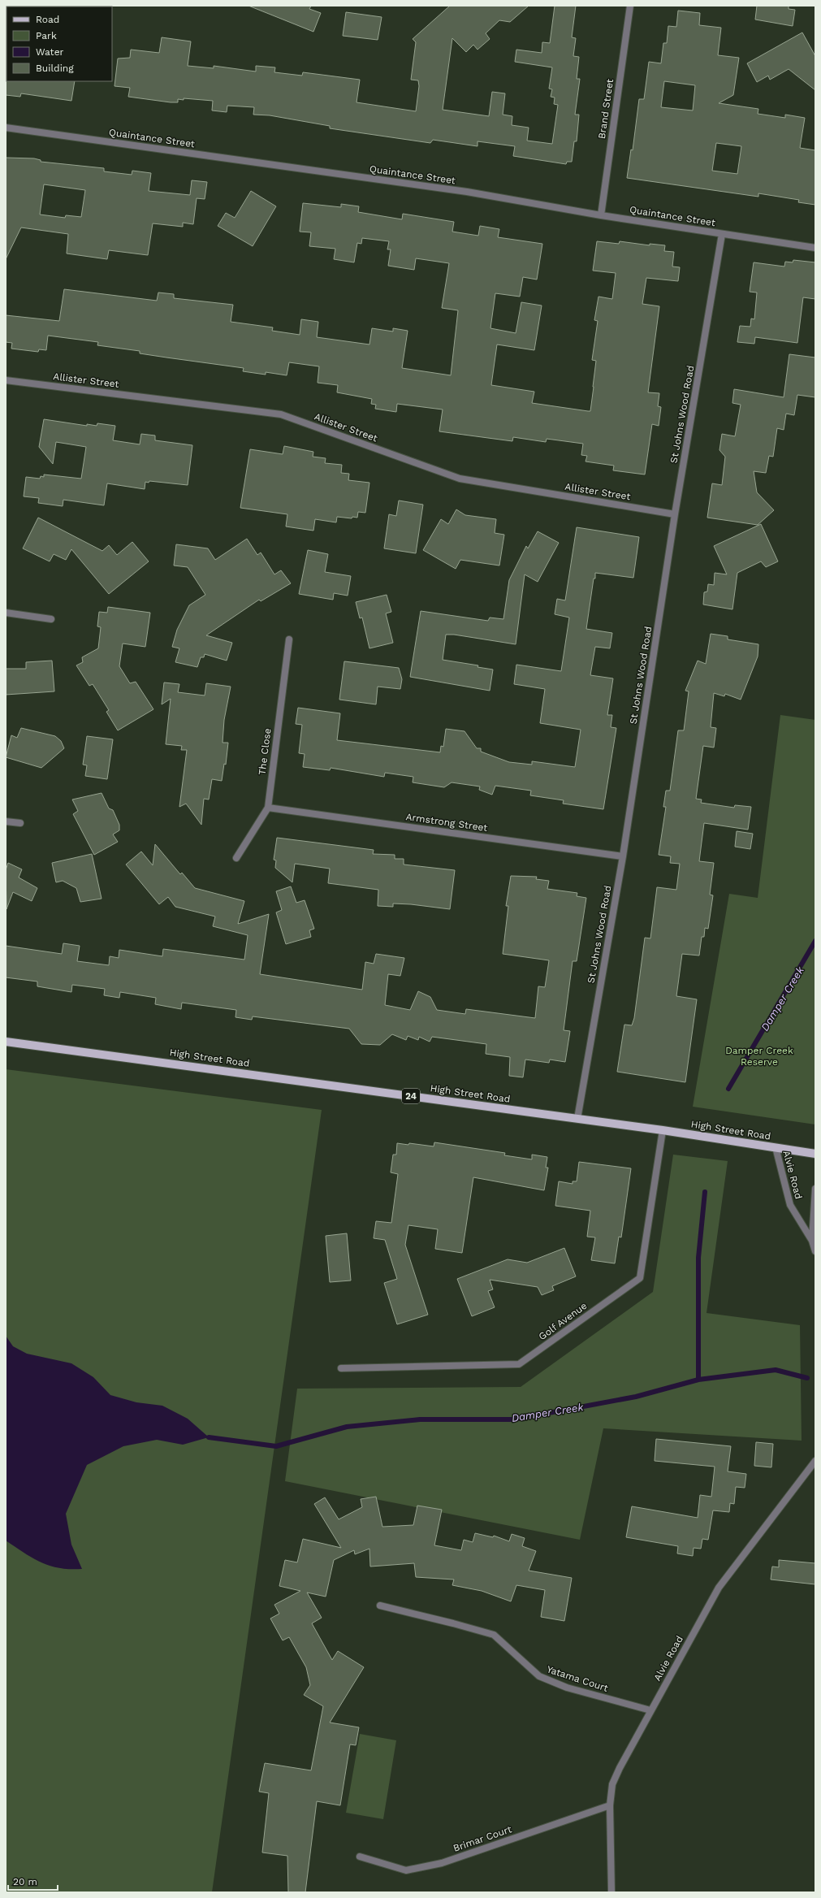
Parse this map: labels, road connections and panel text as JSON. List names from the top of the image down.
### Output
{
  "streets": {
    "main road": ["High Street Road", "24"],
    "street": [
      "Brand Street",
      "Quaintance Street",
      "Allister Street",
      "St Johns Wood Road",
      "The Close",
      "Armstrong Street",
      "Alvie Road",
      "Golf Avenue",
      "Yatama Court",
      "Brimar Court"
    ]
  },
  "crossings": [
    ["Brand Street", "Quaintance Street"],
    ["Quaintance Street", "St Johns Wood Road"],
    ["Allister Street", "St Johns Wood Road"],
    ["St Johns Wood Road", "Armstrong Street"],
    ["St Johns Wood Road", "High Street Road"],
    ["The Close", "Armstrong Street"],
    ["High Street Road", "Alvie Road"],
    ["High Street Road", "Golf Avenue"],
    ["Alvie Road", "Yatama Court"],
    ["Alvie Road", "Brimar Court"]
  ],
  "water": ["Damper Creek"],
  "parks": ["Damper Creek Reserve"],
  "legend": [
    "Road",
    "Park",
    "Water",
    "Building"
  ],
  "scale_bar": "20 m"
}
